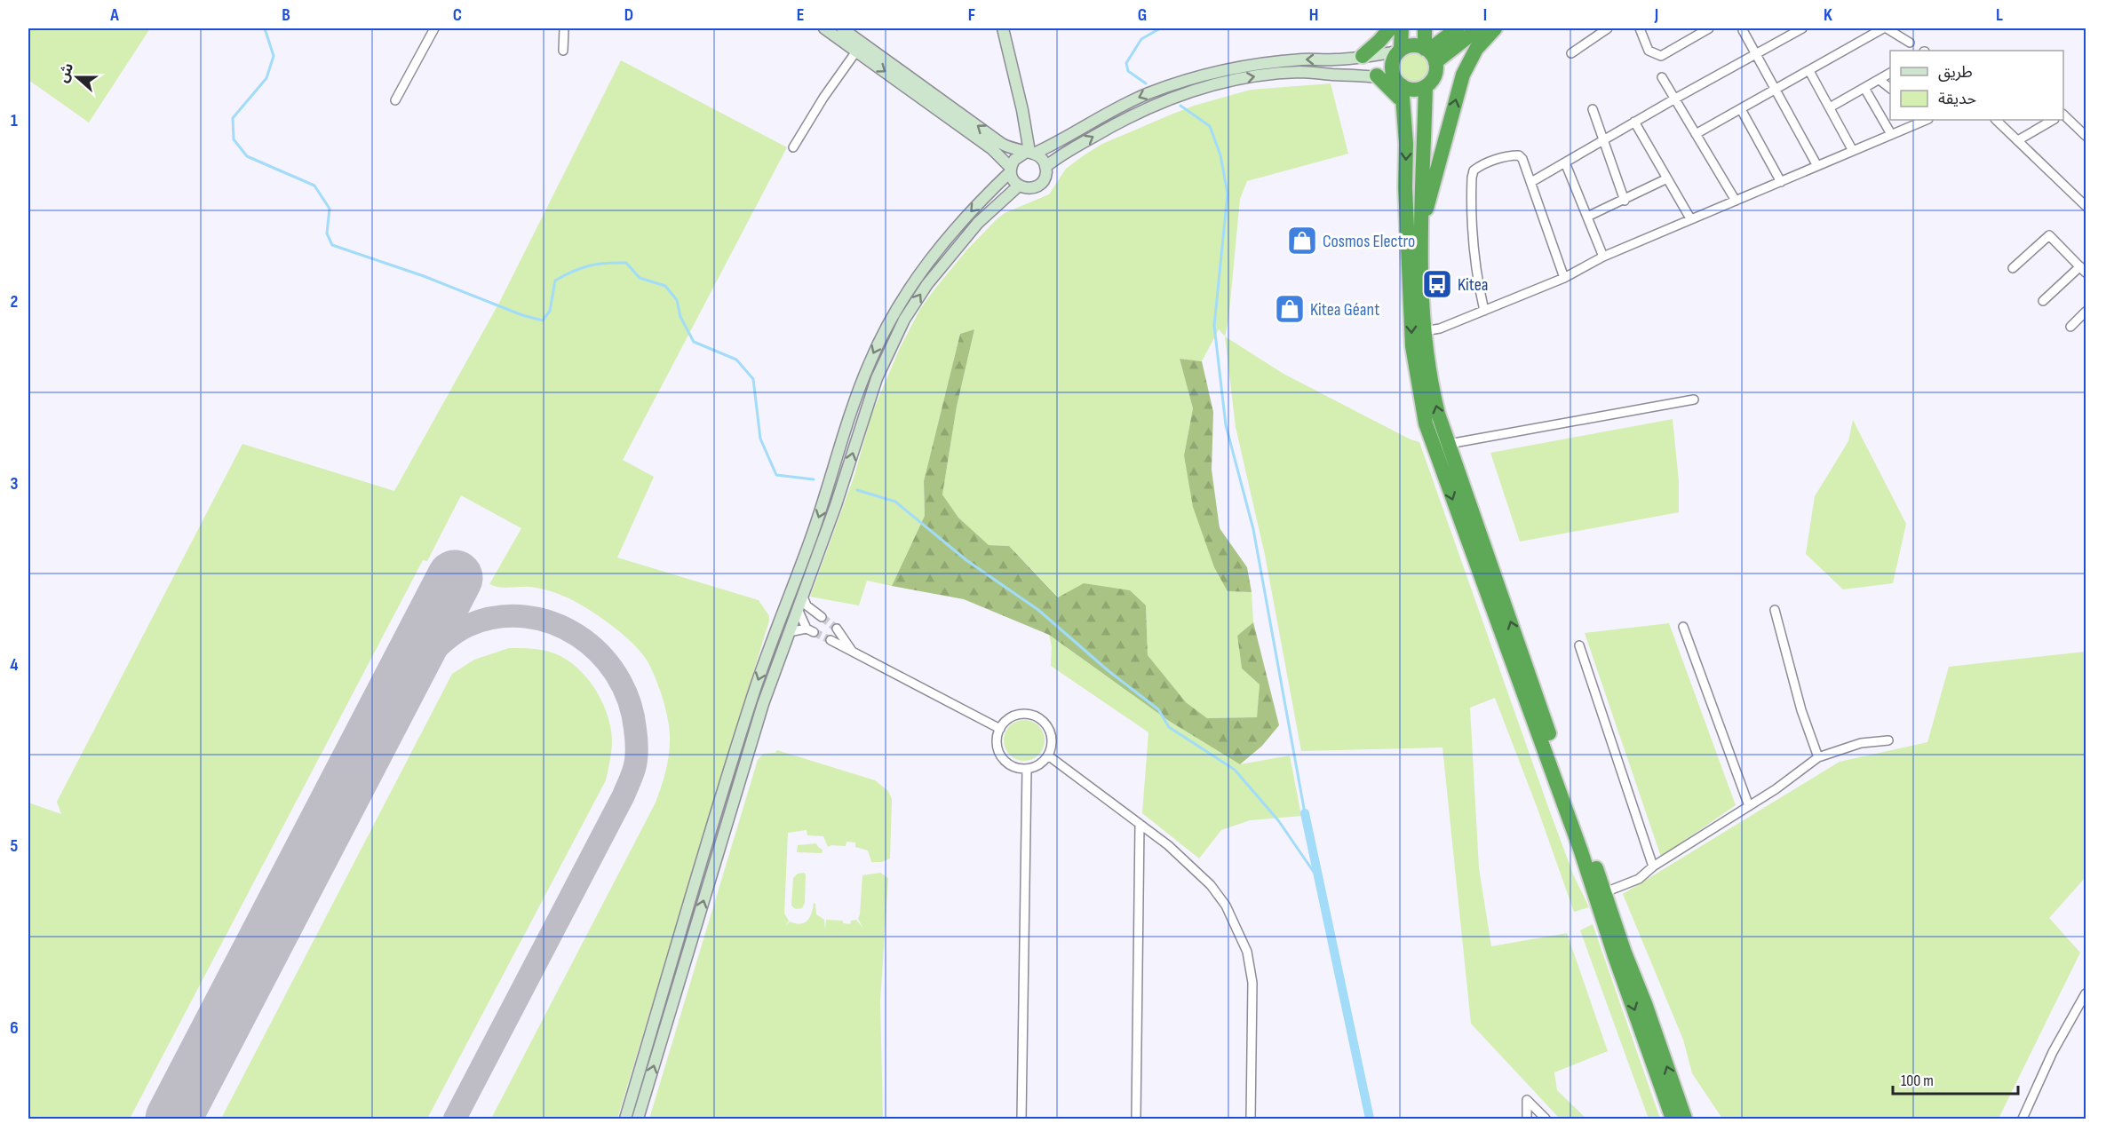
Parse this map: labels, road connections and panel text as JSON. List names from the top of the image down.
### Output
{
  "places": {
    "shop": ["Cosmos Electro", "Kitea Géant"],
    "bus stop": ["Kitea"]
  },
  "legend": ["طريق", "حديقة"],
  "scale_bar": "100 m",
  "north": "left",
  "grid": {
    "columns": [
      "A",
      "B",
      "C",
      "D",
      "E",
      "F",
      "G",
      "H",
      "I",
      "J",
      "K",
      "L"
    ],
    "rows": [
      "1",
      "2",
      "3",
      "4",
      "5",
      "6"
    ]
  }
}
